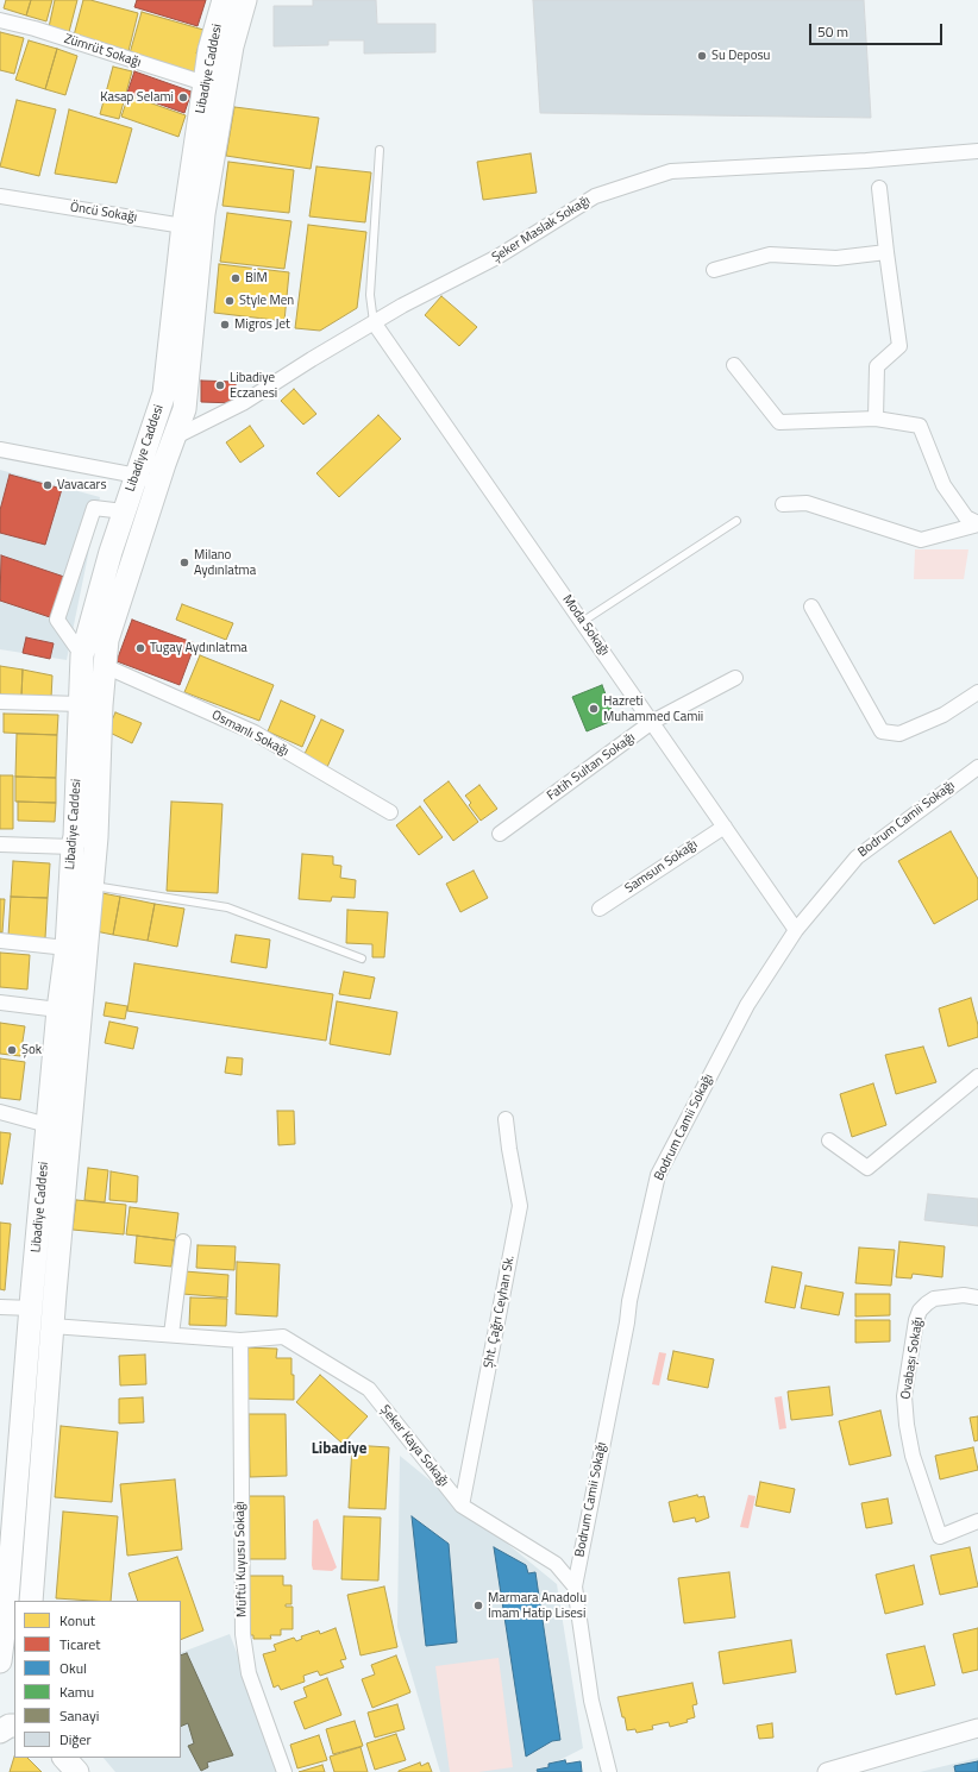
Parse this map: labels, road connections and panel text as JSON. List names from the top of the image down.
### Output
{
  "streets": {
    "main road": ["Libadiye Caddesi"],
    "street": [
      "Zümrüt Sokağı",
      "Öncü Sokağı",
      "Şeker Maslak Sokağı",
      "Moda Sokağı",
      "Osmanlı Sokağı",
      "Fatih Sultan Sokağı",
      "Bodrum Camii Sokağı",
      "Samsun Sokağı",
      "Şht. Çağrı Ceyhan Sk.",
      "Ovabaşı Sokağı",
      "Şeker Kaya Sokağı",
      "Müftü Kuyusu Sokağı"
    ]
  },
  "crossings": [
    ["Zümrüt Sokağı", "Libadiye Caddesi"],
    ["Libadiye Caddesi", "Öncü Sokağı"],
    ["Libadiye Caddesi", "Şeker Maslak Sokağı"],
    ["Libadiye Caddesi", "Osmanlı Sokağı"],
    ["Libadiye Caddesi", "Şeker Kaya Sokağı"],
    ["Şeker Maslak Sokağı", "Moda Sokağı"],
    ["Moda Sokağı", "Fatih Sultan Sokağı"],
    ["Moda Sokağı", "Bodrum Camii Sokağı"],
    ["Moda Sokağı", "Samsun Sokağı"],
    ["Bodrum Camii Sokağı", "Şeker Kaya Sokağı"],
    ["Şht. Çağrı Ceyhan Sk.", "Şeker Kaya Sokağı"],
    ["Şeker Kaya Sokağı", "Müftü Kuyusu Sokağı"]
  ],
  "districts": ["Libadiye"],
  "places": [
    "Su Deposu",
    "Kasap Selami",
    "BİM",
    "Style Men",
    "Migros Jet",
    "Libadiye Eczanesi",
    "Vavacars",
    "Milano Aydınlatma",
    "Tugay Aydınlatma",
    "Hazreti Muhammed Camii",
    "Şok",
    "Marmara Anadolu İmam Hatip Lisesi"
  ],
  "legend": [
    "Konut",
    "Ticaret",
    "Okul",
    "Kamu",
    "Sanayi",
    "Diğer"
  ],
  "scale_bar": "50 m"
}
